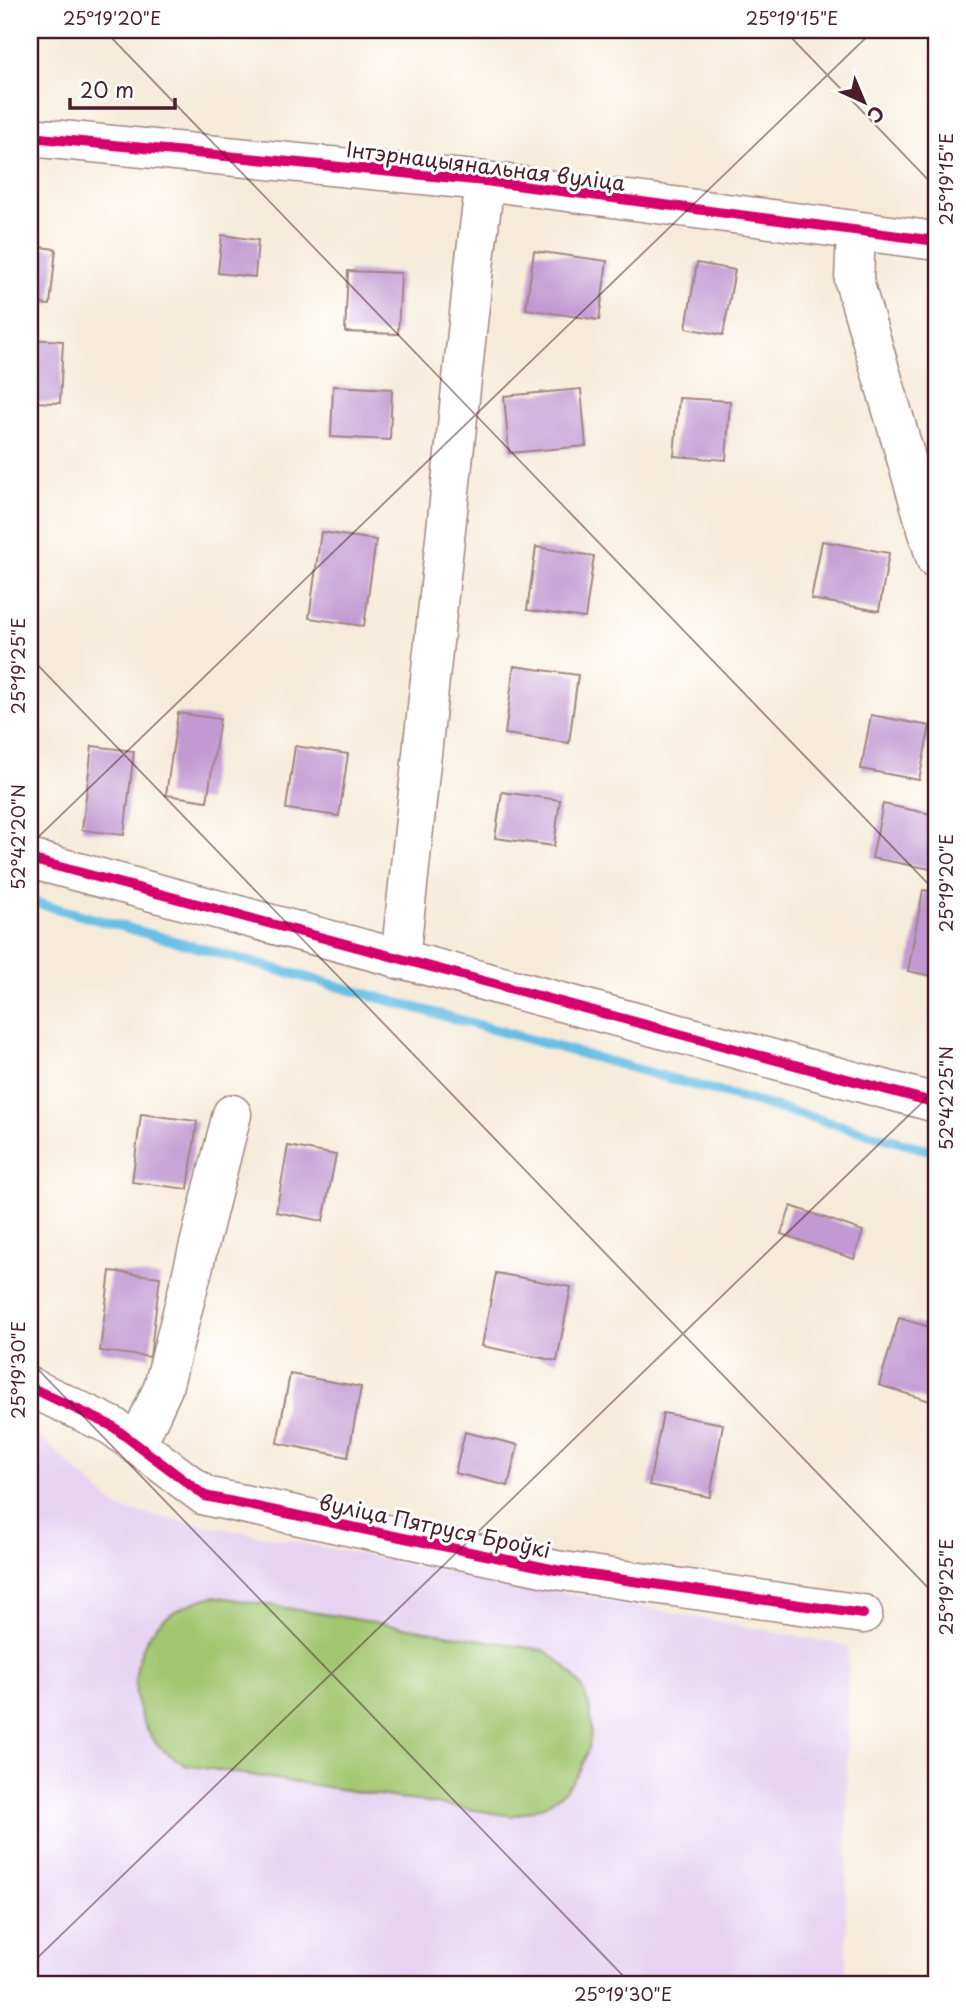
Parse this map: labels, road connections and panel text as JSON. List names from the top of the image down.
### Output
{
  "streets": {
    "street": ["Інтэрнацыянальная вуліца", "вуліца Пятруся Броўкі"]
  },
  "scale_bar": "20 m",
  "north": "bottom right",
  "coordinates": [
    "25°19'20\"E",
    "25°19'15\"E",
    "25°19'25\"E",
    "52°42'20\"N",
    "52°42'25\"N",
    "25°19'30\"E"
  ]
}
